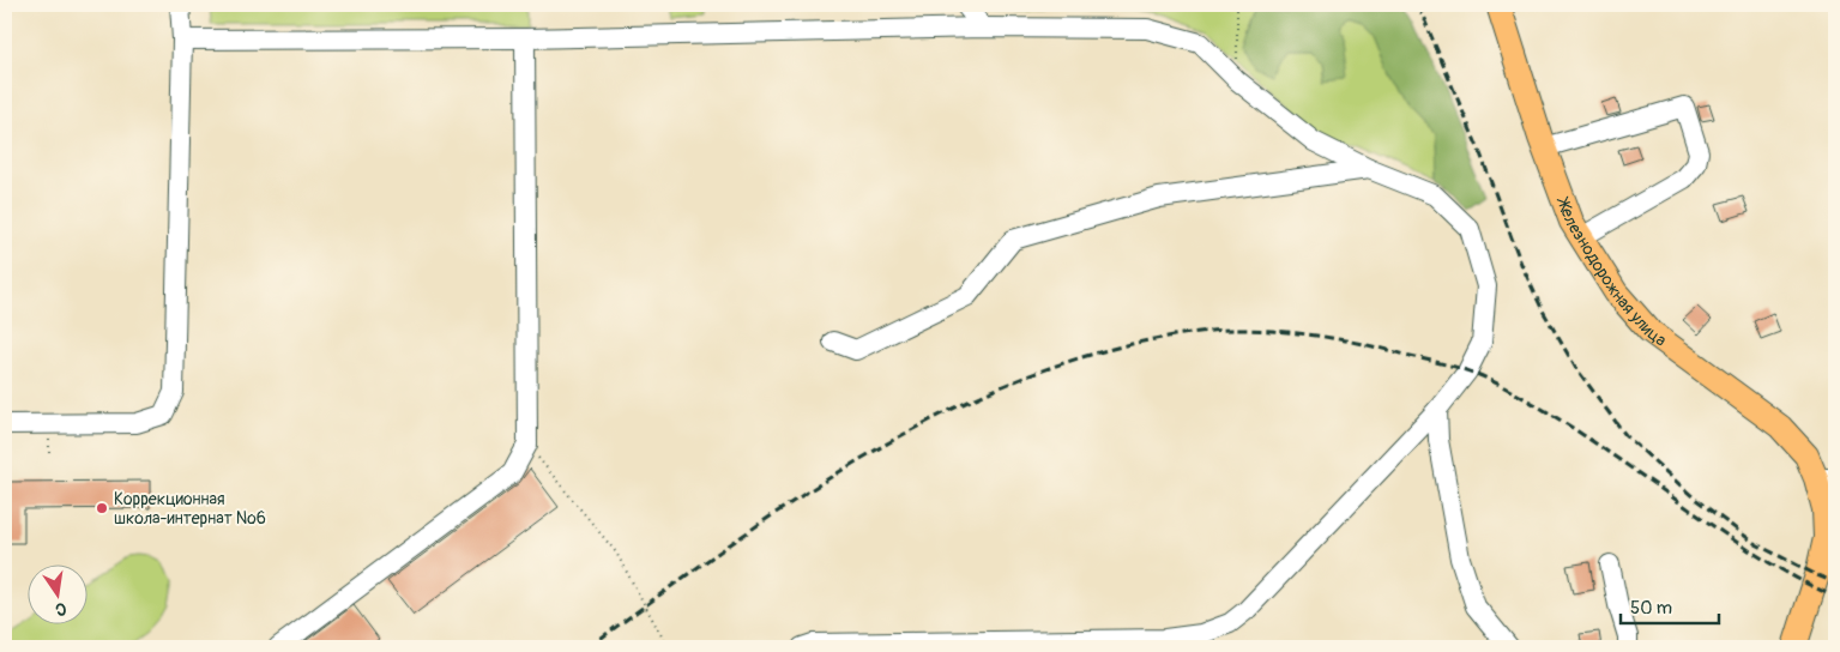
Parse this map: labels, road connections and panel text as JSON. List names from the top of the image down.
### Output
{
  "streets": {
    "main road": ["Железнодорожная улица"]
  },
  "places": ["Коррекционная школа-интернат №6"],
  "scale_bar": "50 m",
  "north": "bottom"
}
